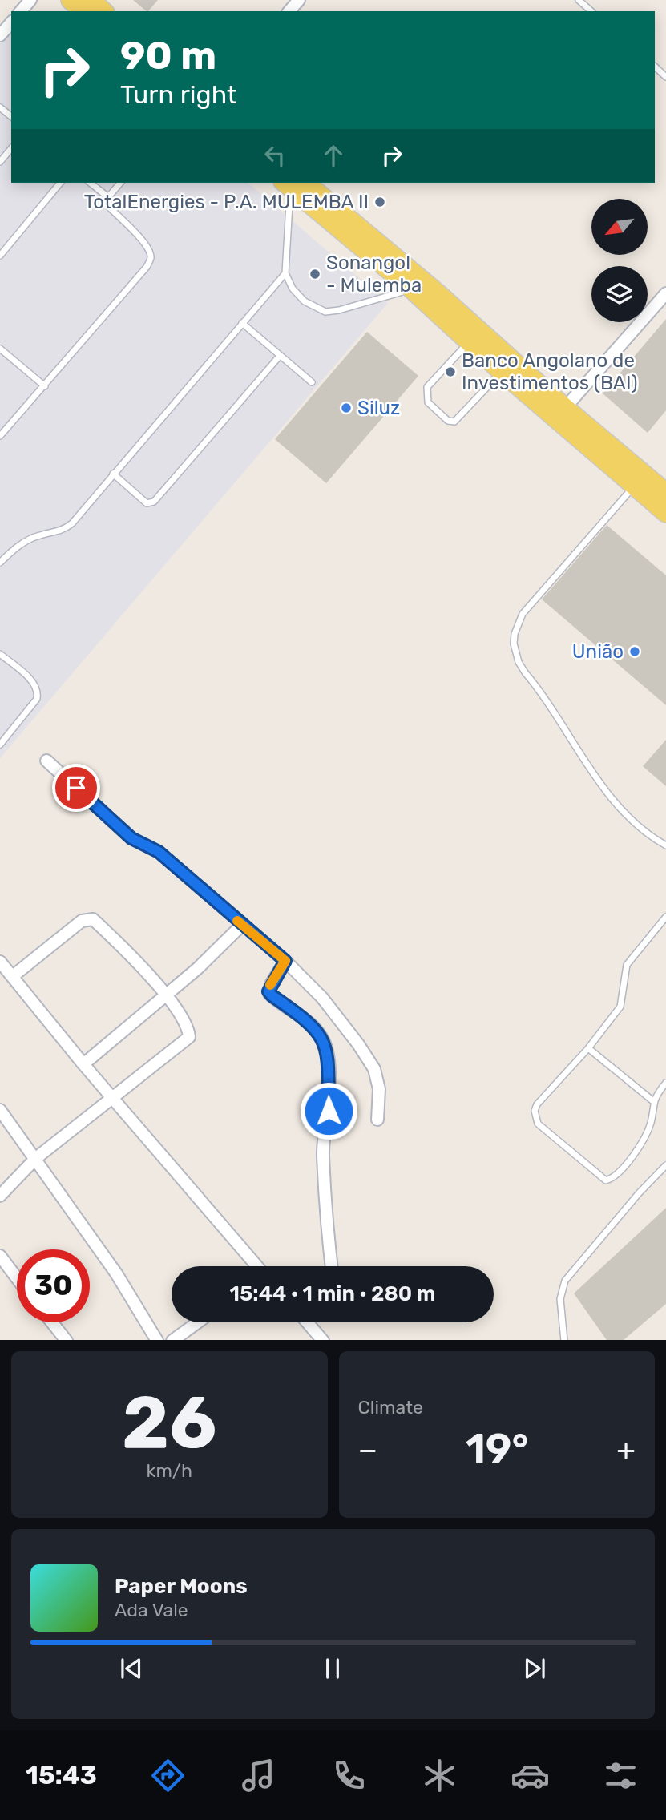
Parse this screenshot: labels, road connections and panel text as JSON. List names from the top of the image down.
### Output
{
  "places": [
    "TotalEnergies - P.A. MULEMBA II",
    "Sonangol - Mulemba",
    "Banco Angolano de Investimentos (BAI)",
    "Siluz",
    "União"
  ],
  "north": "bottom left",
  "page": {
    "turn": ["90 m", "Turn right"],
    "limit": "30",
    "trip": "15:44 · 1 min · 280 m",
    "tile": [
      ["26", "km/h"],
      "Climate"
    ],
    "heat": ["−", "19°", "+"],
    "song": ["Paper Moons", "Ada Vale"],
    "tabs": "15:43"
  }
}
